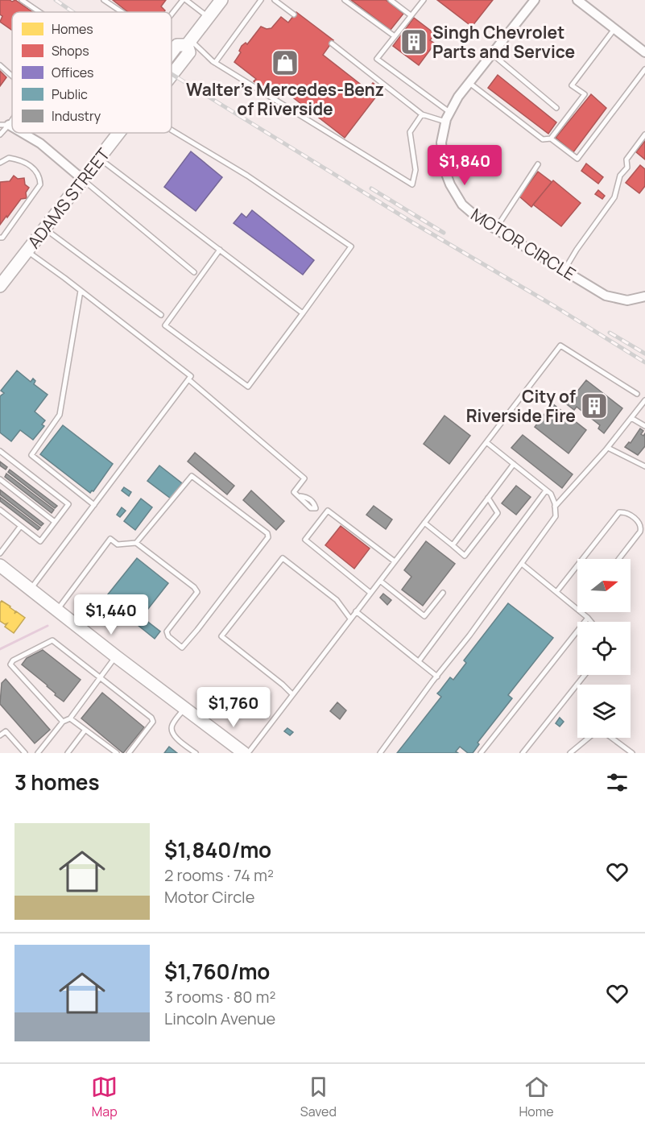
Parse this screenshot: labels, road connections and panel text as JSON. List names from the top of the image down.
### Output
{
  "streets": {
    "main road": ["ADAMS STREET"],
    "street": ["MOTOR CIRCLE"]
  },
  "places": {
    "building": ["Singh Chevrolet Parts and Service", "City of Riverside Fire"],
    "shop": ["Walter's Mercedes-Benz of Riverside"]
  },
  "legend": [
    "Homes",
    "Shops",
    "Offices",
    "Public",
    "Industry"
  ],
  "north": "right",
  "page": {
    "price": ["$1,840", "$1,440", "$1,760"],
    "heading": "3 homes",
    "list": [
      {
        "name": "$1,840/mo",
        "note": "2 rooms · 74 m² · Motor Circle"
      },
      {
        "name": "$1,760/mo",
        "note": "3 rooms · 80 m² · Lincoln Avenue"
      }
    ],
    "tabs": ["Map", "Saved", "Home"]
  }
}
